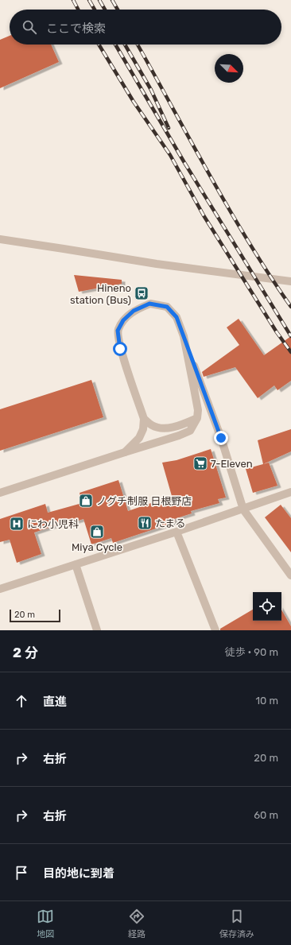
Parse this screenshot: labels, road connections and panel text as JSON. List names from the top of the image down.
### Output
{
  "places": {
    "bus stop": ["Hineno station (Bus)"],
    "supermarket": ["7-Eleven"],
    "shop": ["ノグチ制服 日根野店", "Miya Cycle"],
    "restaurant": ["たまる"],
    "hospital": ["にわ小児科"]
  },
  "scale_bar": "20 m",
  "north": "bottom right",
  "page": {
    "search": "ここで検索",
    "scale": "20 m",
    "heading": ["2 分", "徒歩 · 90 m"],
    "list": [
      ["直進", "10 m"],
      ["右折", "20 m"],
      ["右折", "60 m"],
      "目的地に到着"
    ],
    "nav": ["地図", "経路", "保存済み"]
  }
}
